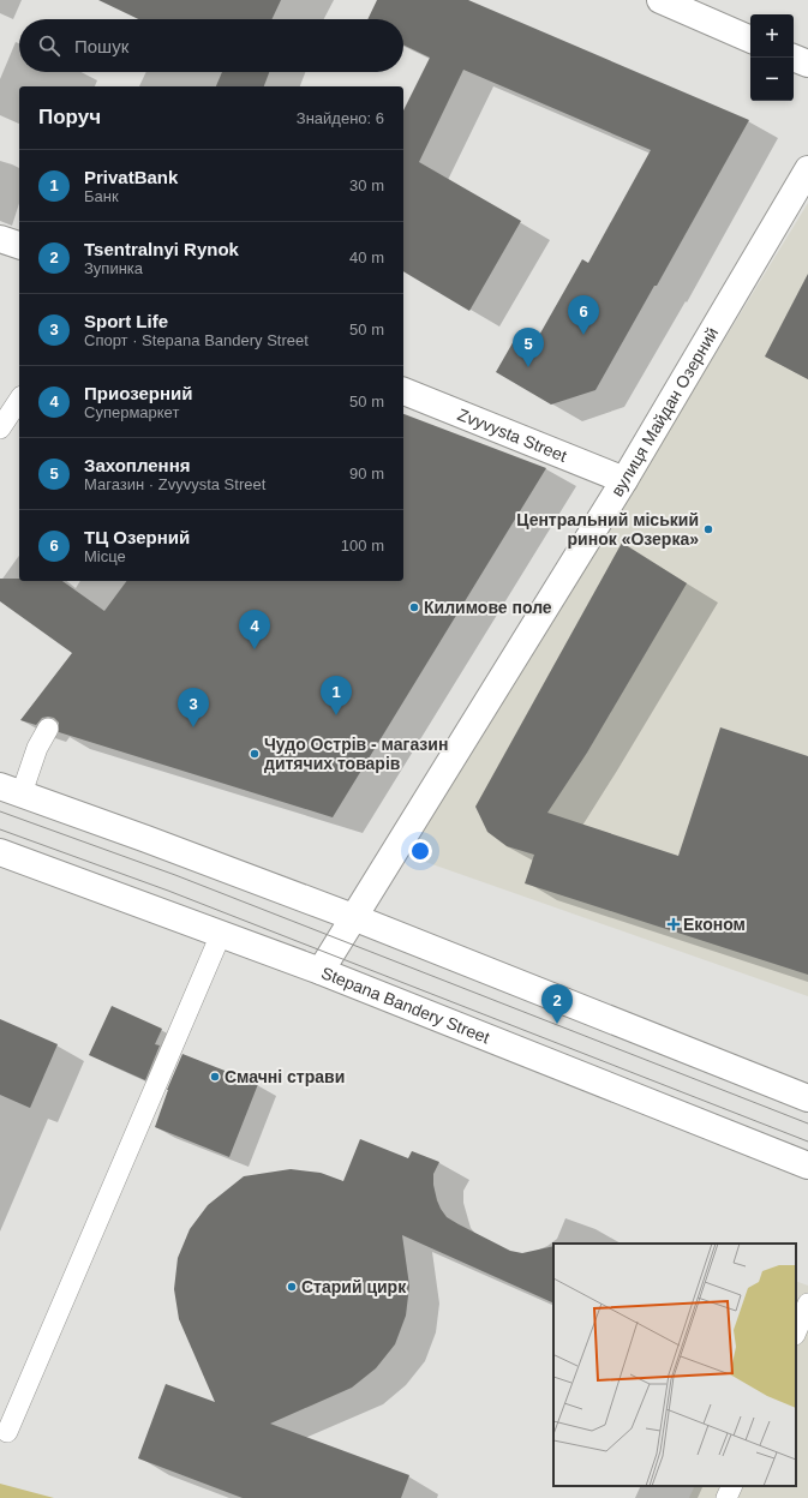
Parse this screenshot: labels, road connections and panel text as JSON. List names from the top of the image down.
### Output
{
  "streets": {
    "main road": ["вулиця Майдан Озерний", "Zvyvysta Street", "Stepana Bandery Street"]
  },
  "crossings": [
    ["вулиця Майдан Озерний", "Zvyvysta Street"],
    ["вулиця Майдан Озерний", "Stepana Bandery Street"]
  ],
  "places": {
    "other": [
      "Центральний міський ринок «Озерка»",
      "Килимове поле",
      "Чудо Острів - магазин дитячих товарів",
      "Смачні страви",
      "Старий цирк"
    ],
    "health": ["Економ"]
  },
  "page": {
    "map_buttons": ["+", "−"],
    "search": "Пошук",
    "heading": ["Поруч", "Знайдено: 6"],
    "list": [
      {
        "mark": "1",
        "name": "PrivatBank",
        "note": "Банк",
        "value": "30 m"
      },
      {
        "mark": "2",
        "name": "Tsentralnyi Rynok",
        "note": "Зупинка",
        "value": "40 m"
      },
      {
        "mark": "3",
        "name": "Sport Life",
        "note": "Спорт · Stepana Bandery Street",
        "value": "50 m"
      },
      {
        "mark": "4",
        "name": "Приозерний",
        "note": "Супермаркет",
        "value": "50 m"
      },
      {
        "mark": "5",
        "name": "Захоплення",
        "note": "Магазин · Zvyvysta Street",
        "value": "90 m"
      },
      {
        "mark": "6",
        "name": "ТЦ Озерний",
        "note": "Місце",
        "value": "100 m"
      }
    ],
    "pins": [
      "6",
      "5",
      "4",
      "1",
      "3",
      "2"
    ]
  }
}
